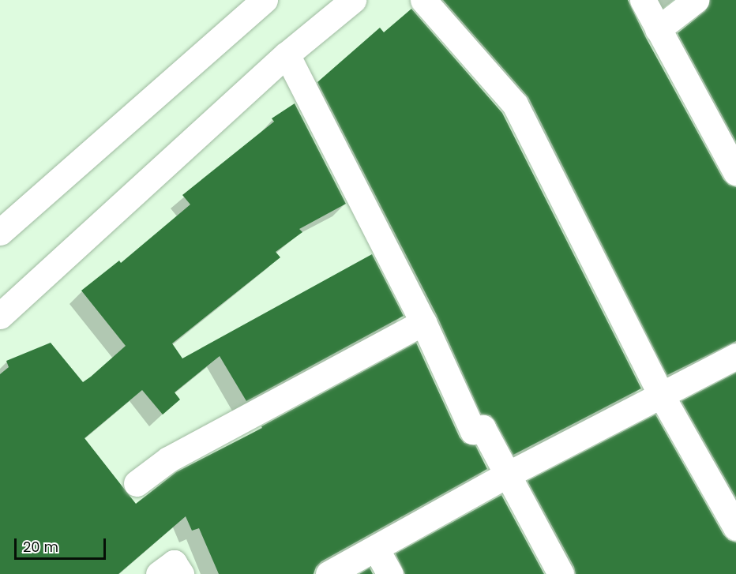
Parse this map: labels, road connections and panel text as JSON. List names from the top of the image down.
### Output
{
  "scale_bar": "20 m"
}
